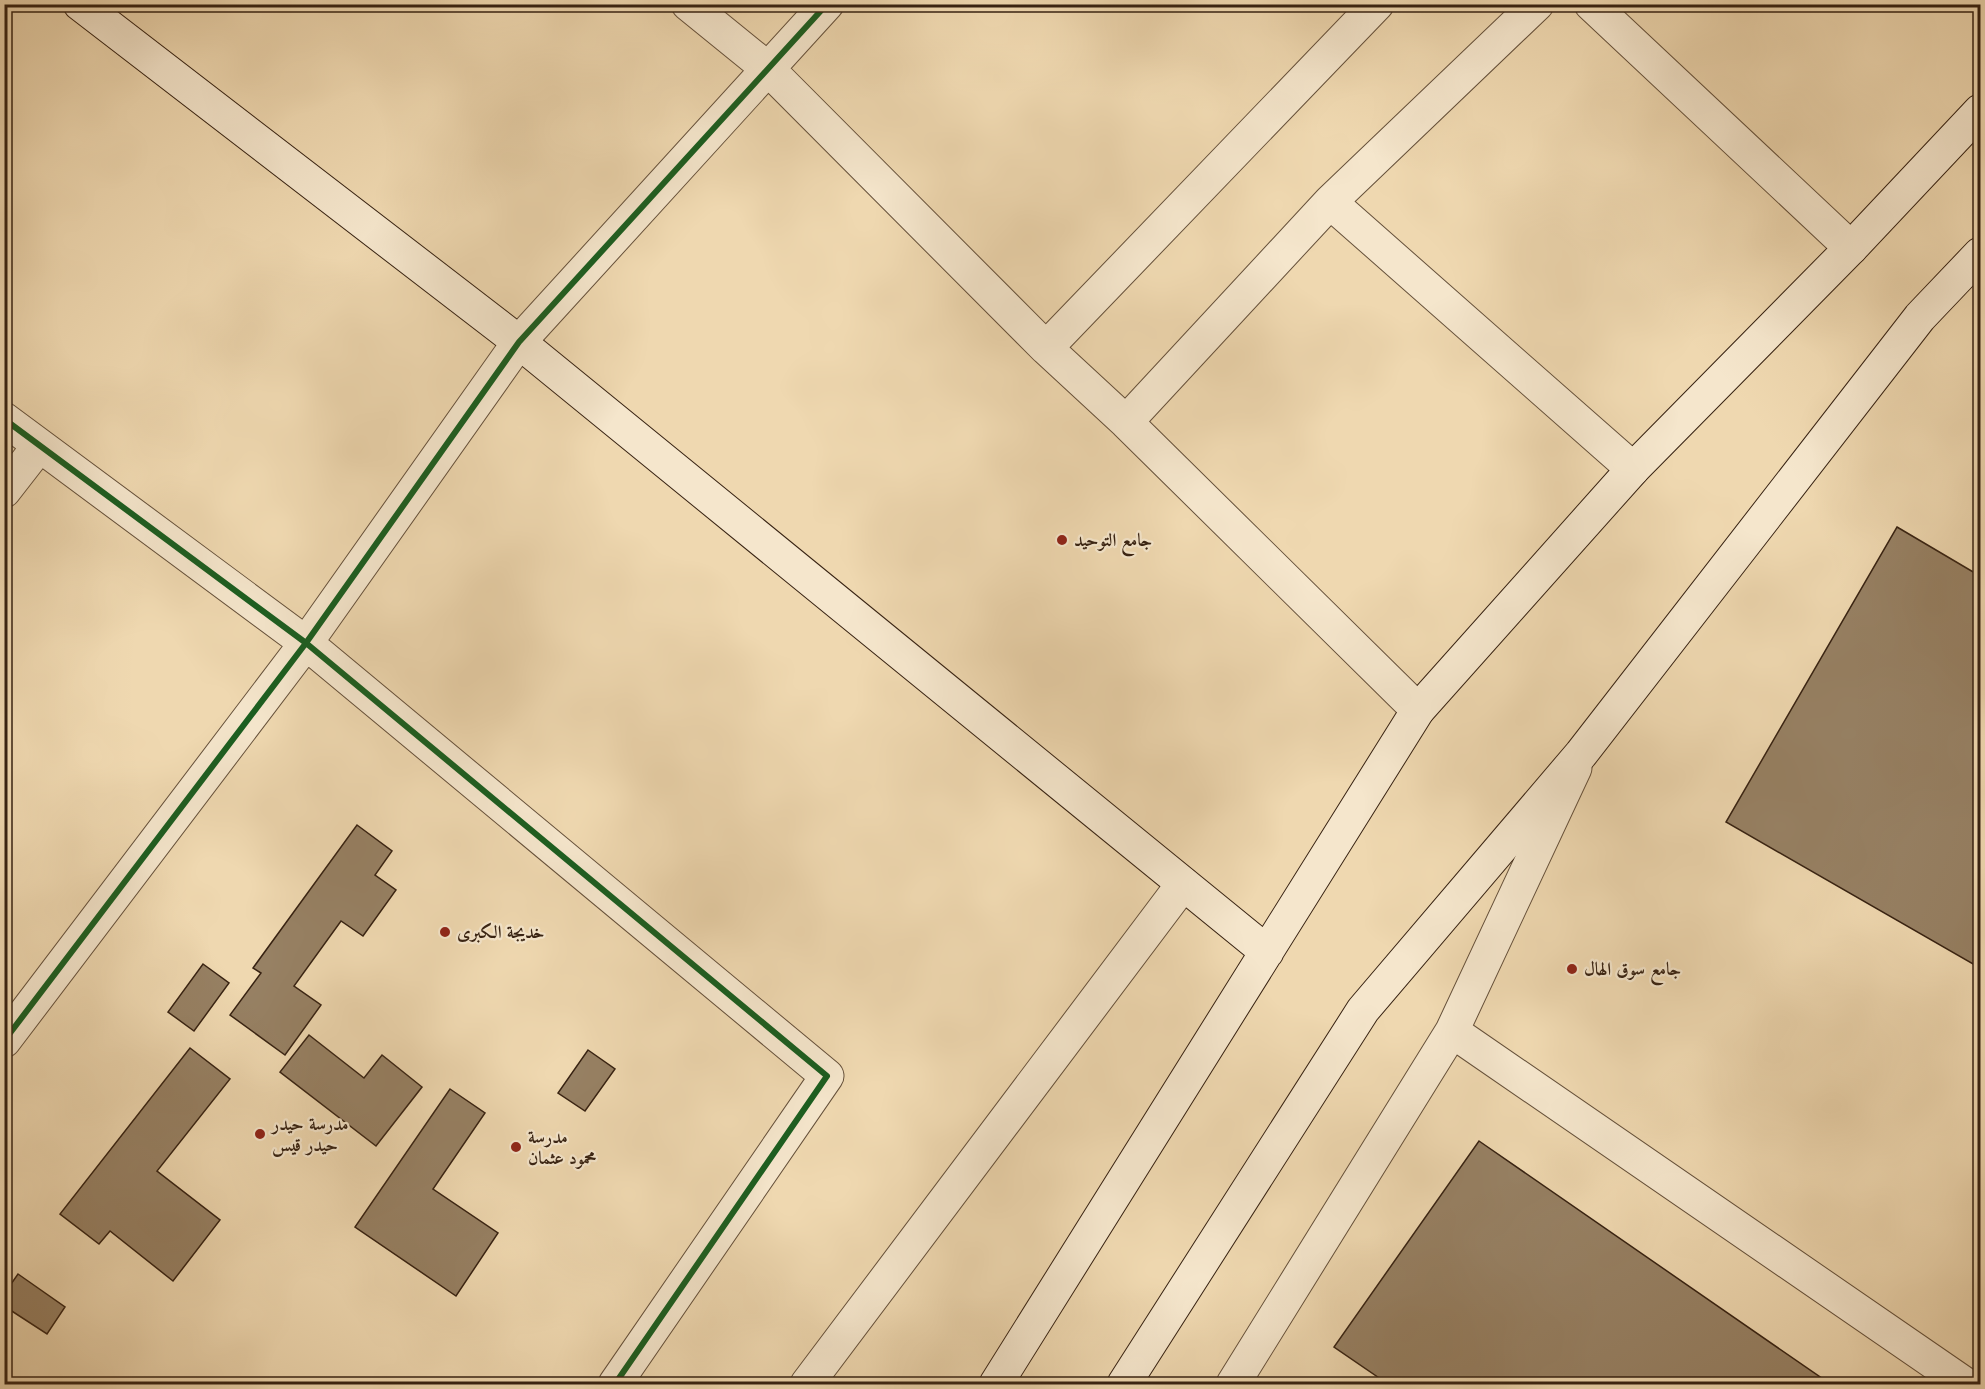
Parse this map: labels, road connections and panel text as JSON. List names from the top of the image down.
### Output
{
  "places": [
    "جامع التوحيد",
    "خديجة الكبرى",
    "جامع سوق الهال",
    "مدرسة حيدر حيدر قيس",
    "مدرسة محمود عثمان"
  ]
}
